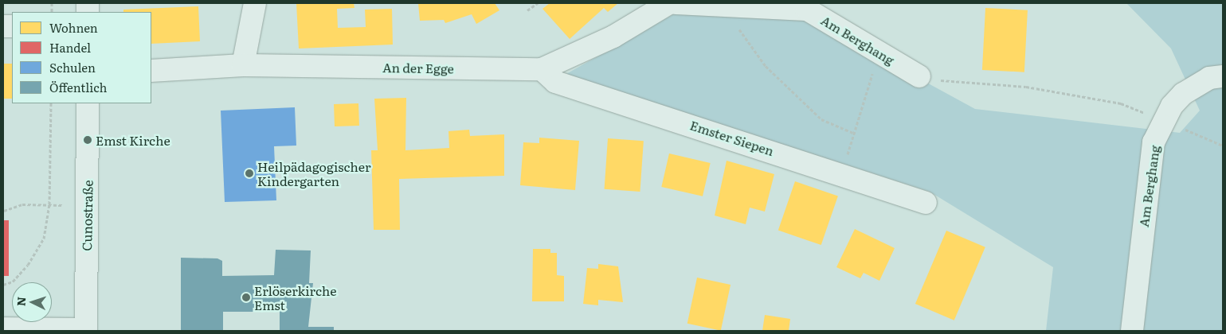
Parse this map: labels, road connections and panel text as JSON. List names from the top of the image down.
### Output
{
  "streets": {
    "street": [
      "Am Berghang",
      "An der Egge",
      "Emster Siepen",
      "Cunostraße"
    ]
  },
  "crossings": [
    ["An der Egge", "Emster Siepen"]
  ],
  "places": ["Emst Kirche", "Heilpädagogischer Kindergarten", "Erlöserkirche Emst"],
  "legend": [
    "Wohnen",
    "Handel",
    "Schulen",
    "Öffentlich"
  ],
  "north": "left"
}
